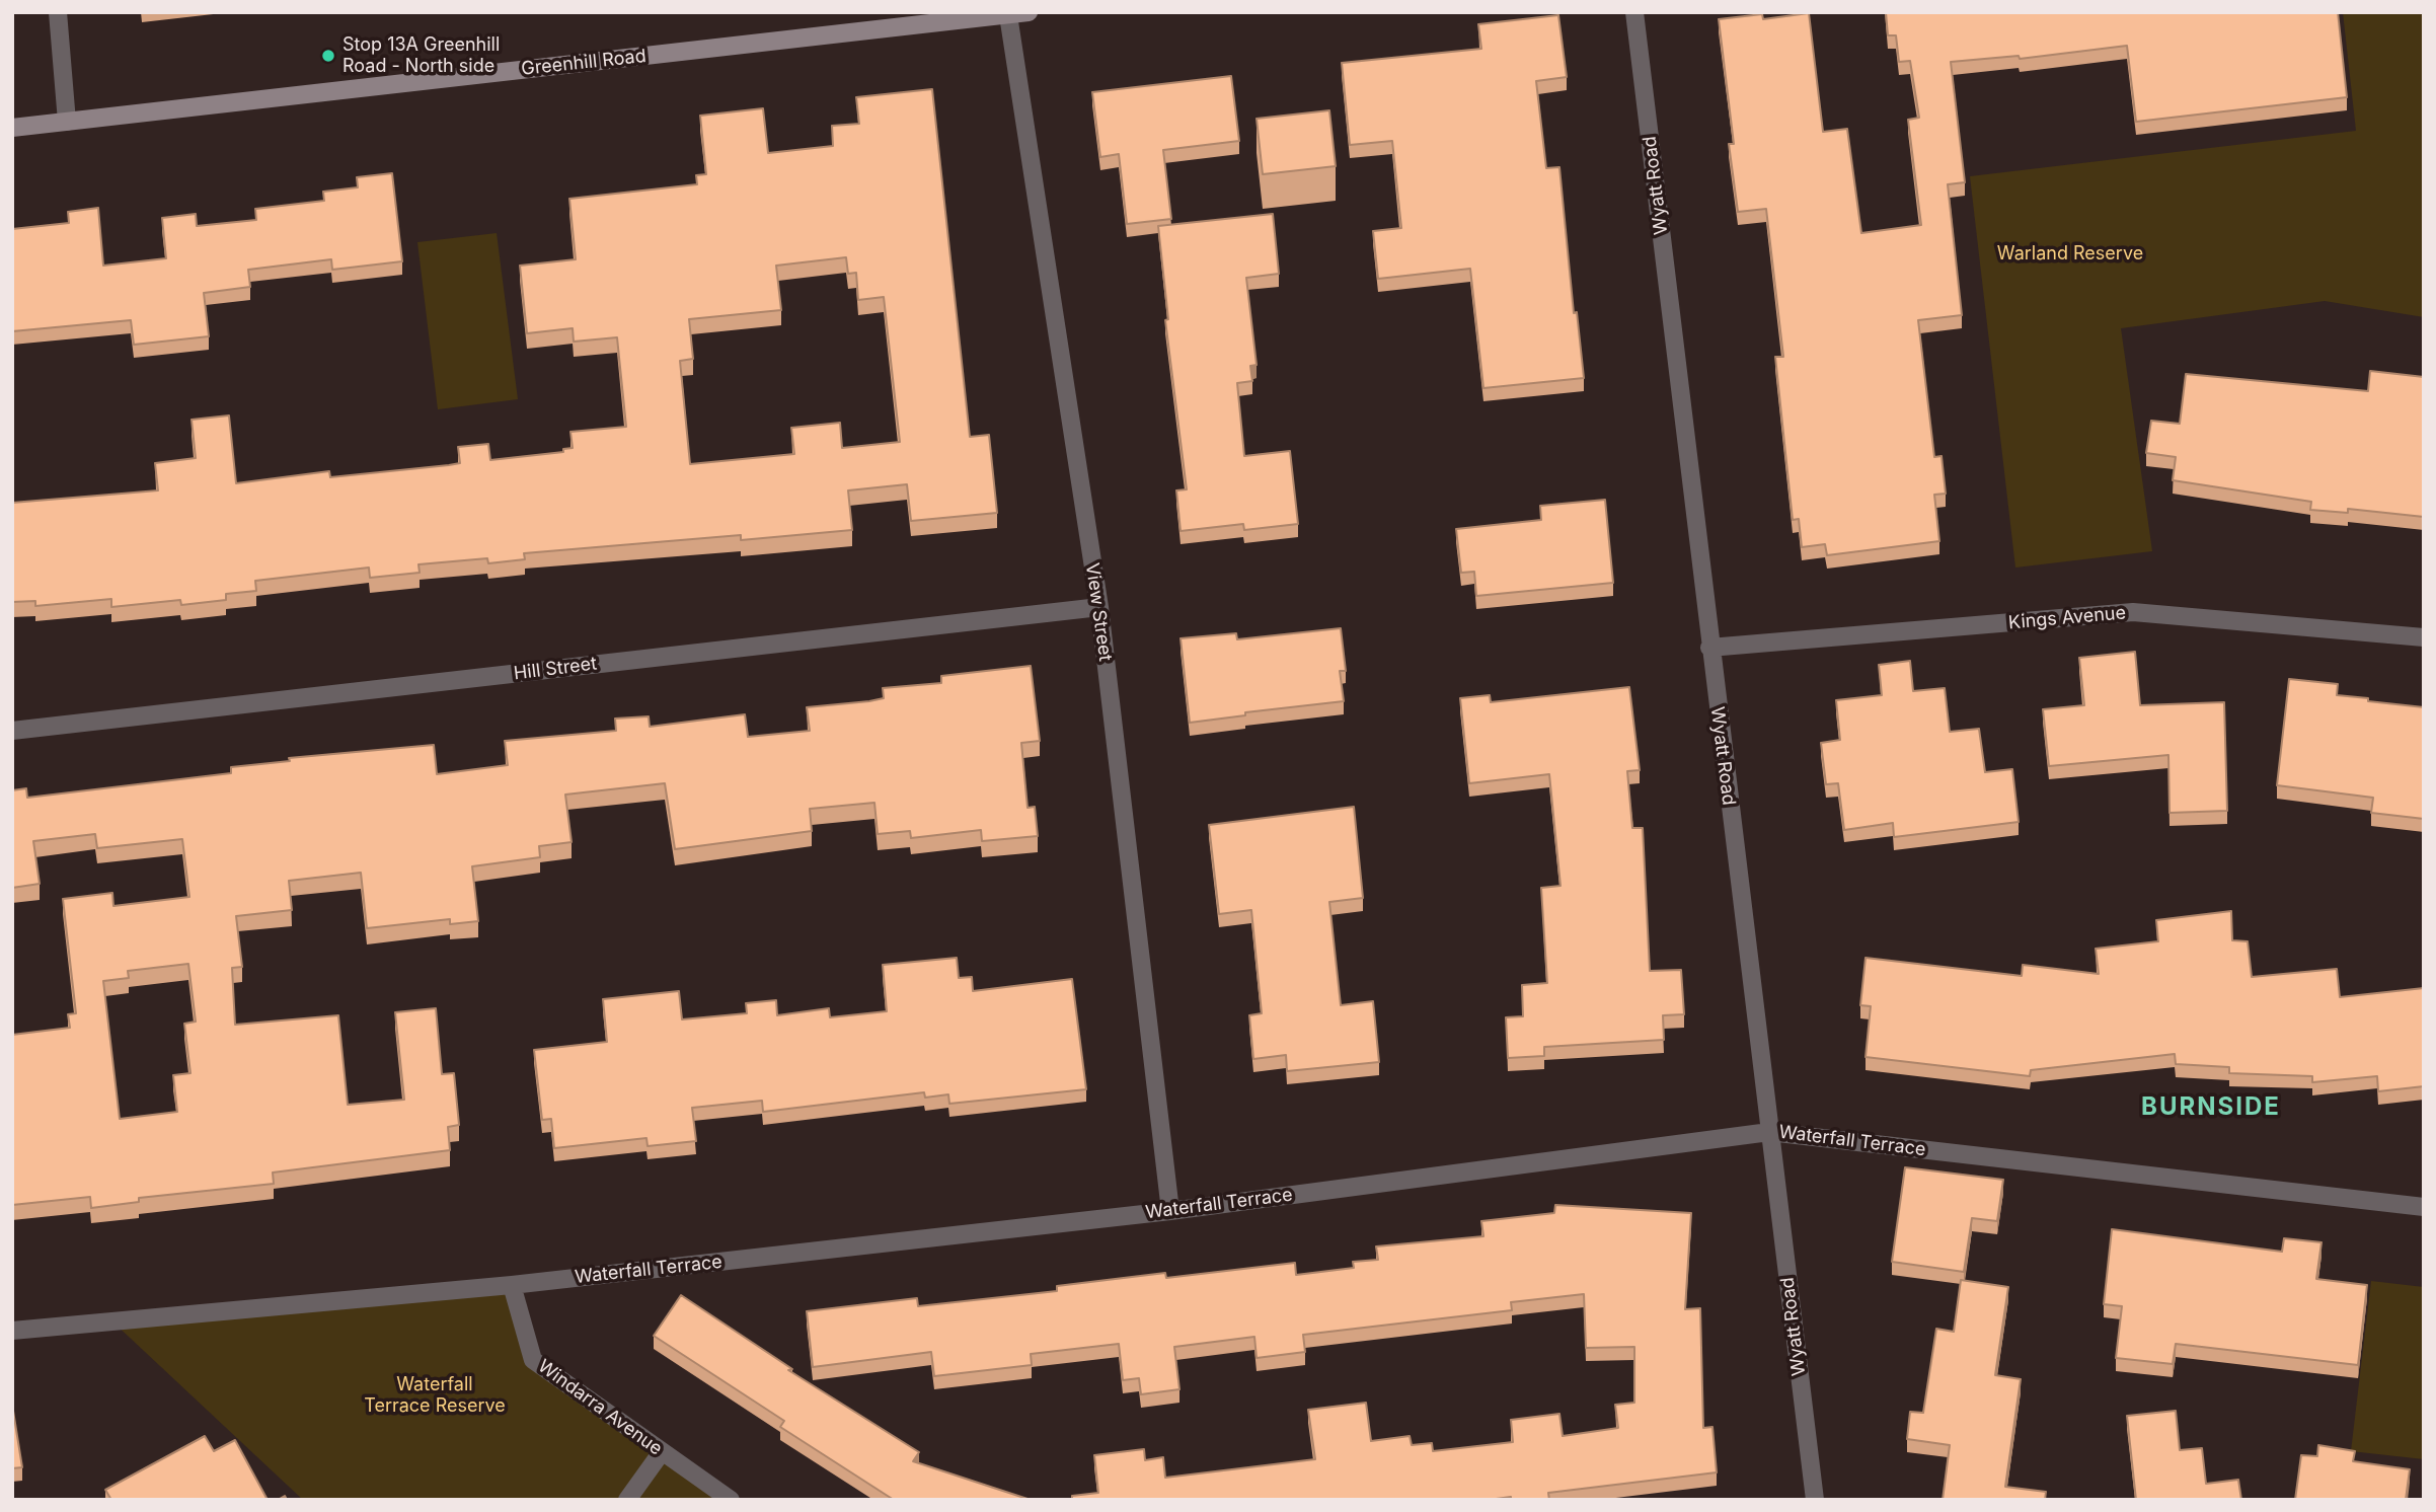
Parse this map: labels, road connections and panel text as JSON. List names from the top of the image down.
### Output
{
  "streets": {
    "main road": ["Greenhill Road"],
    "street": [
      "Wyatt Road",
      "View Street",
      "Kings Avenue",
      "Hill Street",
      "Waterfall Terrace",
      "Windarra Avenue"
    ]
  },
  "crossings": [
    ["Greenhill Road", "View Street"],
    ["Wyatt Road", "Kings Avenue"],
    ["Wyatt Road", "Waterfall Terrace"],
    ["View Street", "Hill Street"],
    ["View Street", "Waterfall Terrace"],
    ["Waterfall Terrace", "Windarra Avenue"]
  ],
  "districts": ["BURNSIDE"],
  "parks": ["Warland Reserve", "Waterfall Terrace Reserve"],
  "places": ["Stop 13A Greenhill Road - North side"]
}
